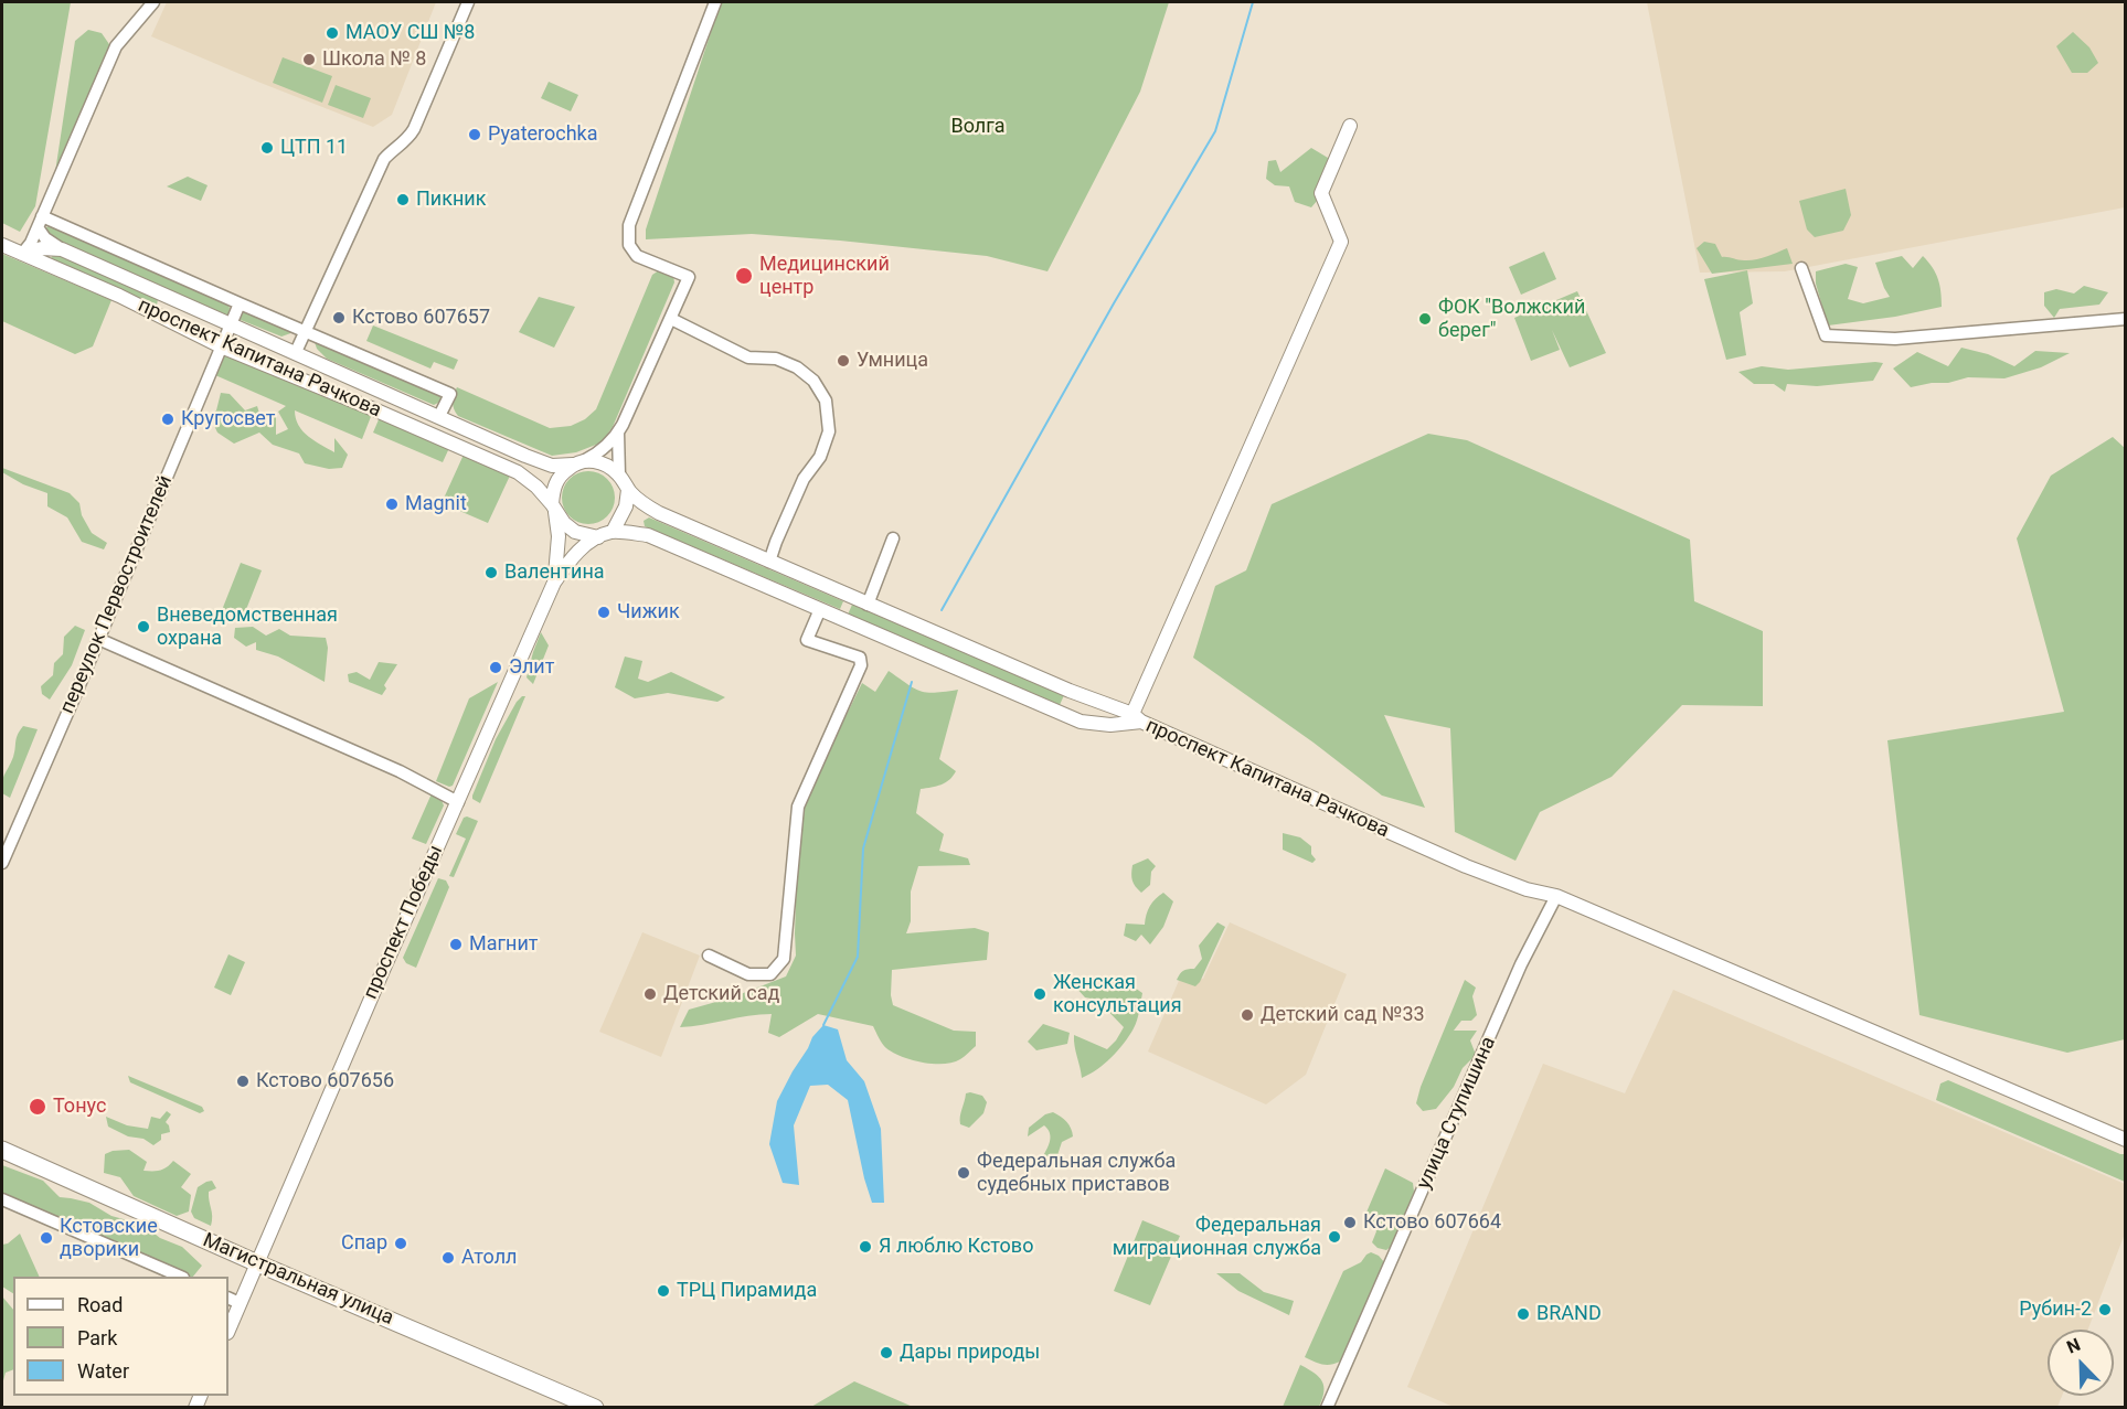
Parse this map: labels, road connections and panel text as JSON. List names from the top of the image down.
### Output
{
  "streets": {
    "main road": ["Магистральная улица"],
    "street": [
      "проспект Капитана Рачкова",
      "переулок Первостроителей",
      "проспект Победы",
      "улица Ступишина"
    ]
  },
  "crossings": [
    ["проспект Капитана Рачкова", "переулок Первостроителей"],
    ["проспект Капитана Рачкова", "улица Ступишина"],
    ["проспект Победы", "Магистральная улица"]
  ],
  "parks": ["Волга"],
  "places": [
    "МАОУ СШ №8",
    "Школа № 8",
    "Pyaterochka",
    "ЦТП 11",
    "Пикник",
    "Медицинский центр",
    "Кстово 607657",
    "ФОК \"Волжский берег\"",
    "Умница",
    "Кругосвет",
    "Magnit",
    "Валентина",
    "Чижик",
    "Вневедомственная охрана",
    "Элит",
    "Магнит",
    "Детский сад",
    "Женская консультация",
    "Детский сад №33",
    "Кстово 607656",
    "Тонус",
    "Федеральная служба судебных приставов",
    "Кстово 607664",
    "Федеральная миграционная служба",
    "Кстовские дворики",
    "Спар",
    "Я люблю Кстово",
    "Атолл",
    "ТРЦ Пирамида",
    "Рубин-2",
    "BRAND",
    "Дары природы"
  ],
  "legend": ["Road", "Park", "Water"],
  "north": "top left"
}
